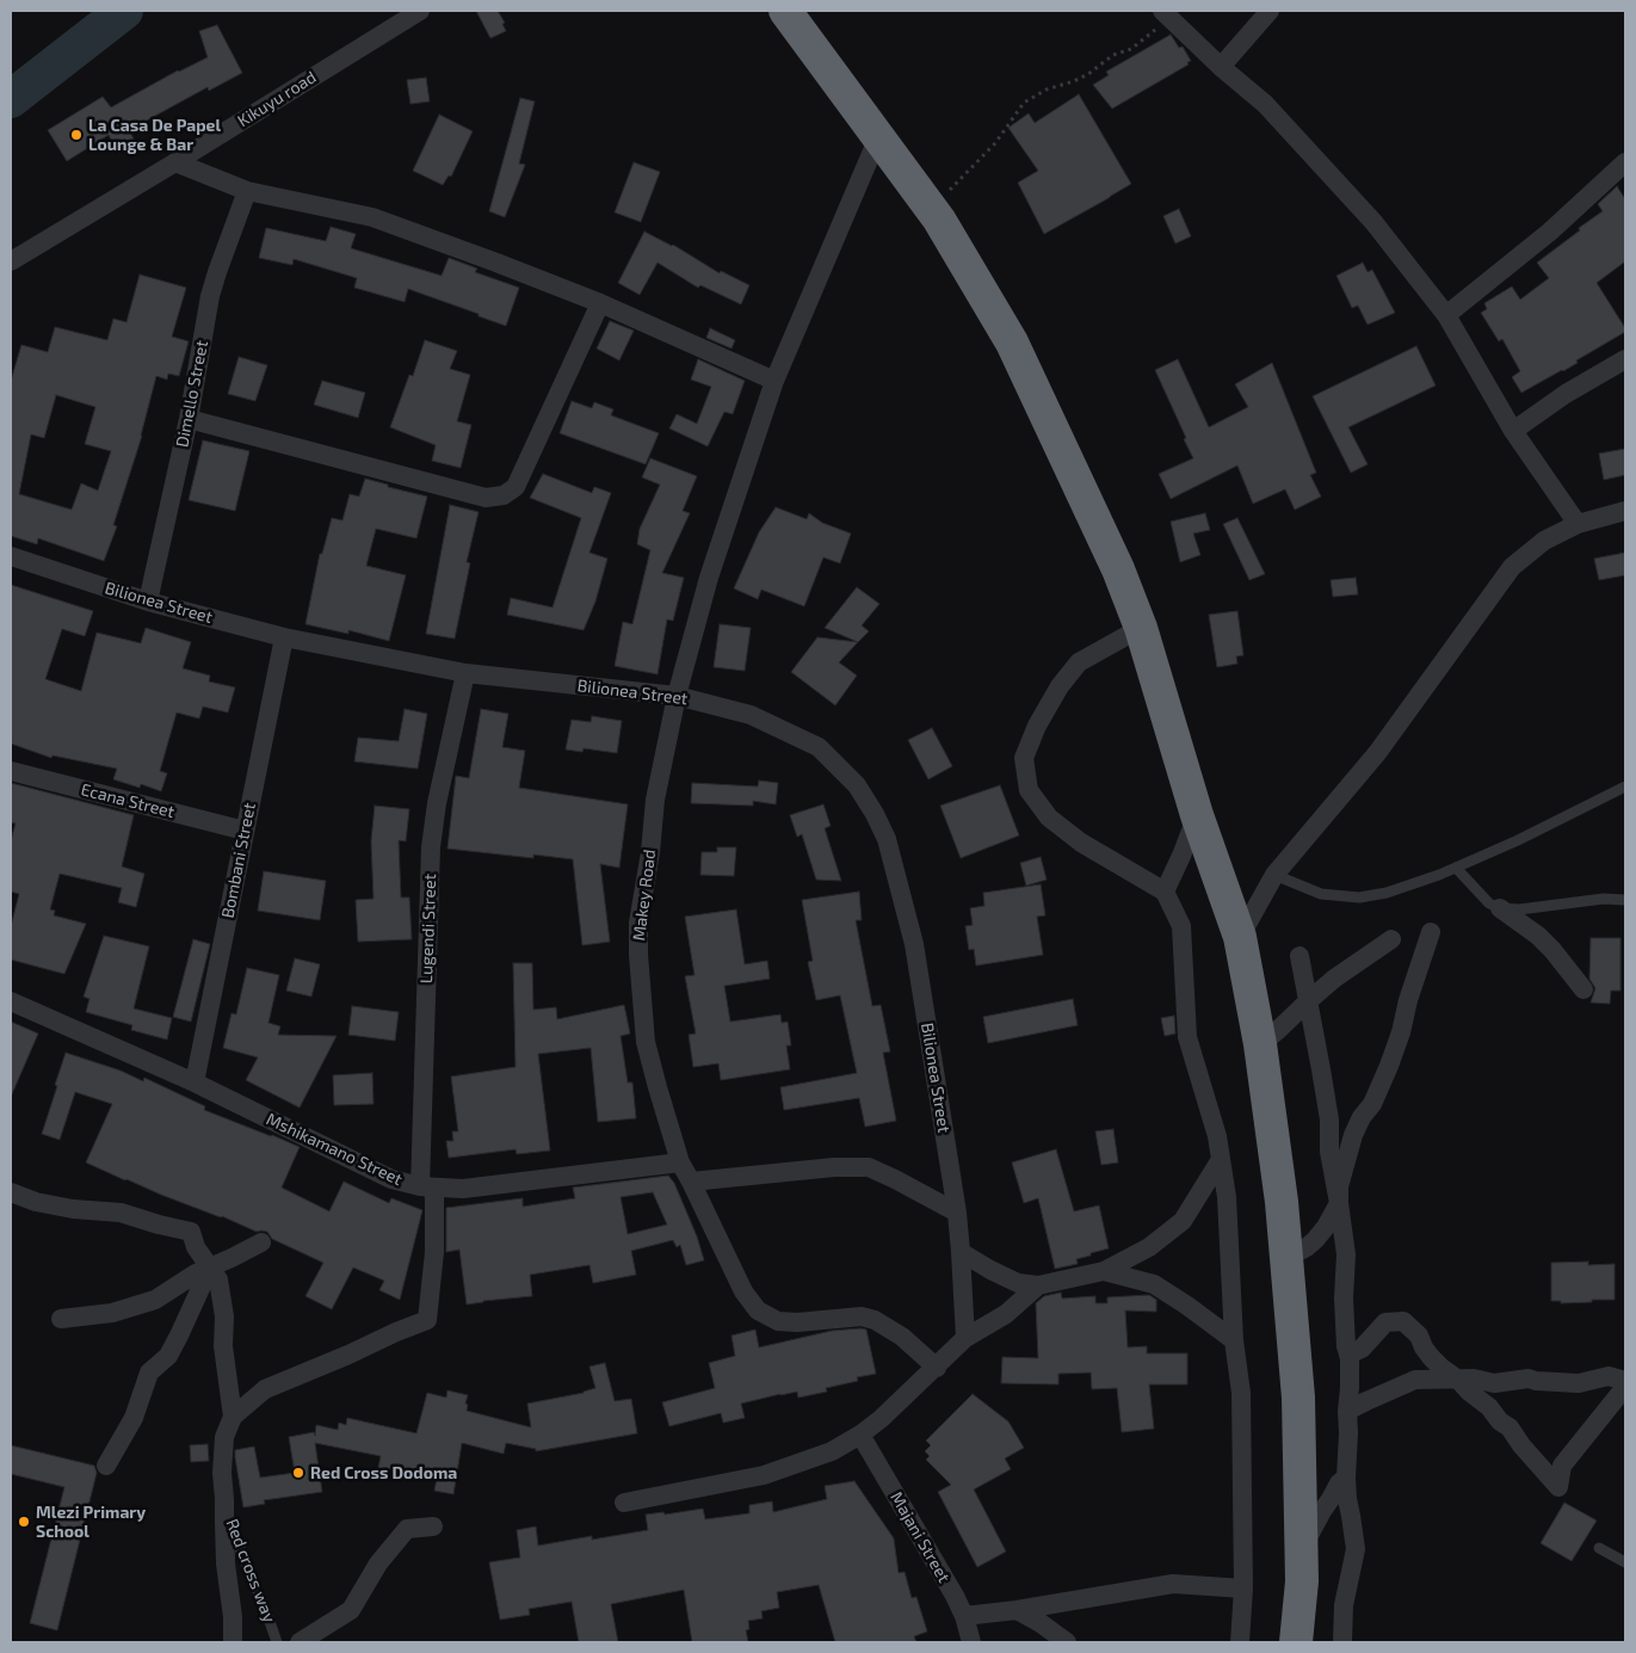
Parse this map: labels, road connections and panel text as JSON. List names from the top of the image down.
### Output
{
  "streets": {
    "street": [
      "Kikuyu road",
      "Dimello Street",
      "Bilionea Street",
      "Ecana Street",
      "Bombani Street",
      "Makey Road",
      "Lugendi Street",
      "Mshikamano Street",
      "Majani Street"
    ],
    "lane": ["Red cross way"]
  },
  "crossings": [
    ["Dimello Street", "Bilionea Street"],
    ["Bilionea Street", "Bombani Street"],
    ["Bilionea Street", "Makey Road"],
    ["Bilionea Street", "Lugendi Street"],
    ["Ecana Street", "Bombani Street"],
    ["Bombani Street", "Mshikamano Street"],
    ["Makey Road", "Mshikamano Street"],
    ["Lugendi Street", "Mshikamano Street"]
  ],
  "places": ["La Casa De Papel Lounge & Bar", "Red Cross Dodoma", "Mlezi Primary School"]
}
